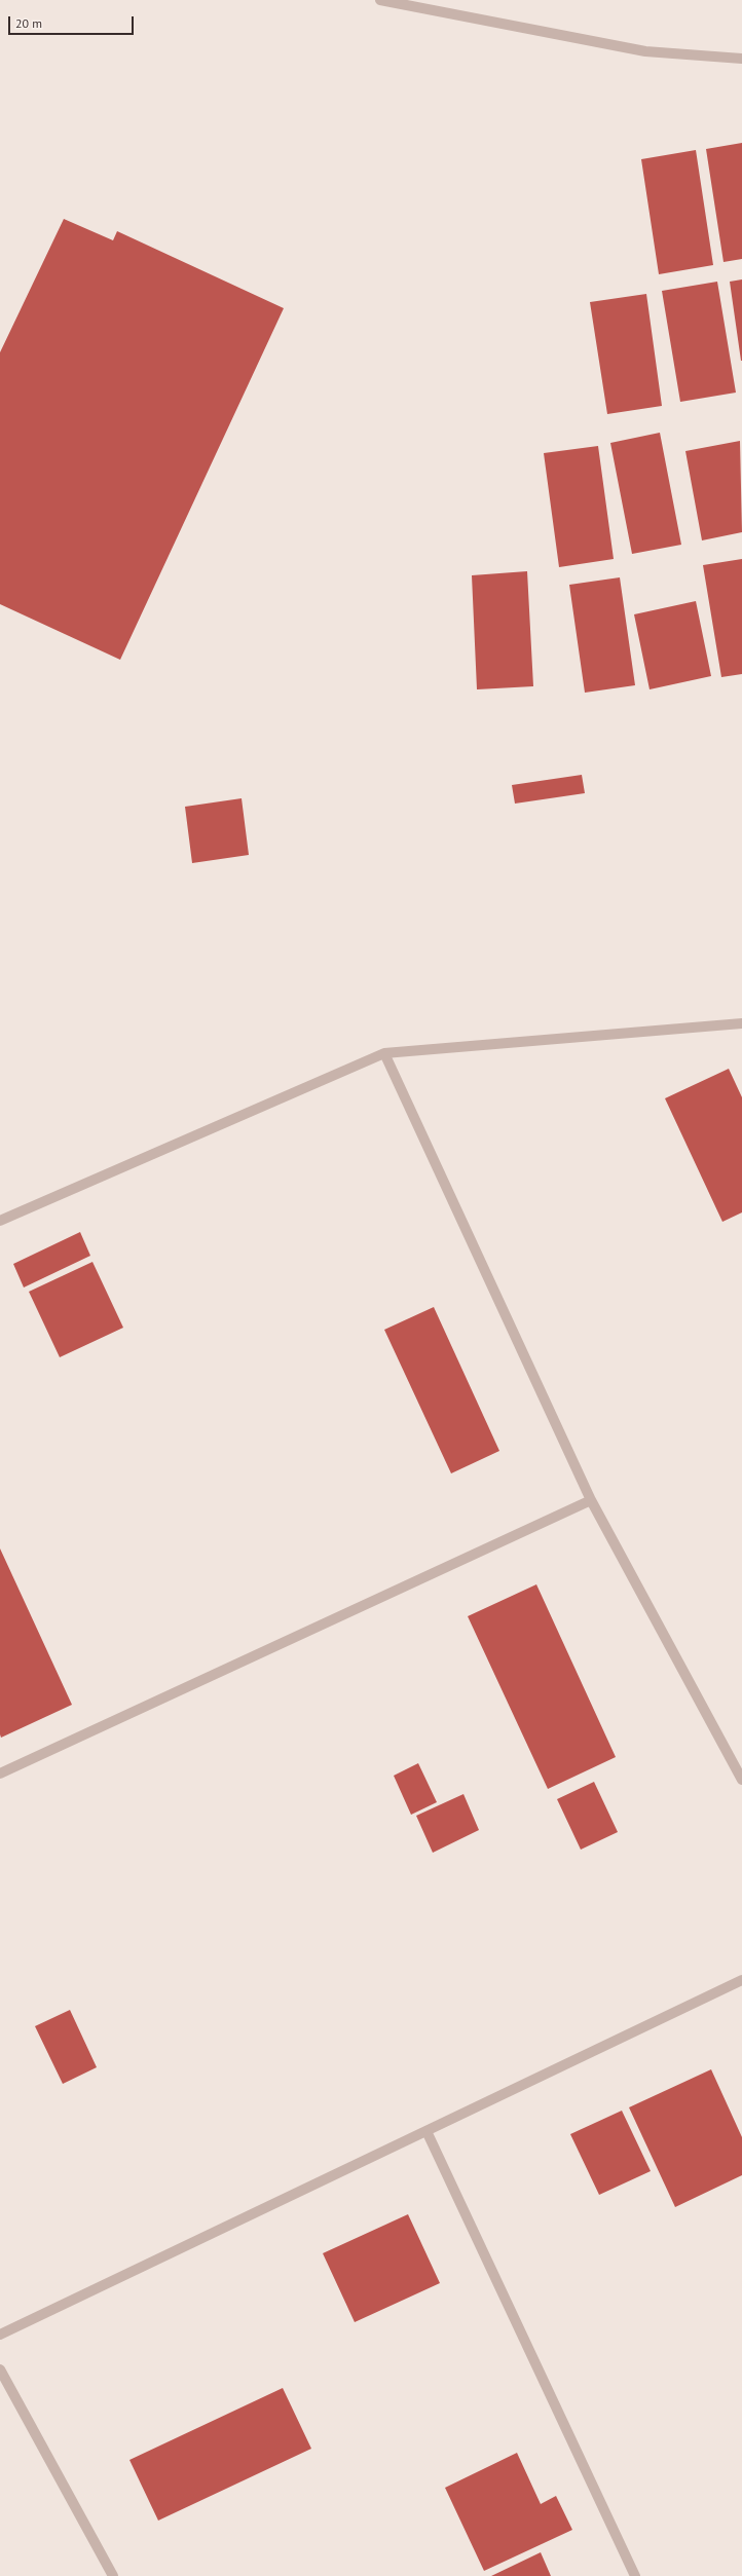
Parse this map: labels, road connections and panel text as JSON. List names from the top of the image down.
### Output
{
  "scale_bar": "20 m"
}
